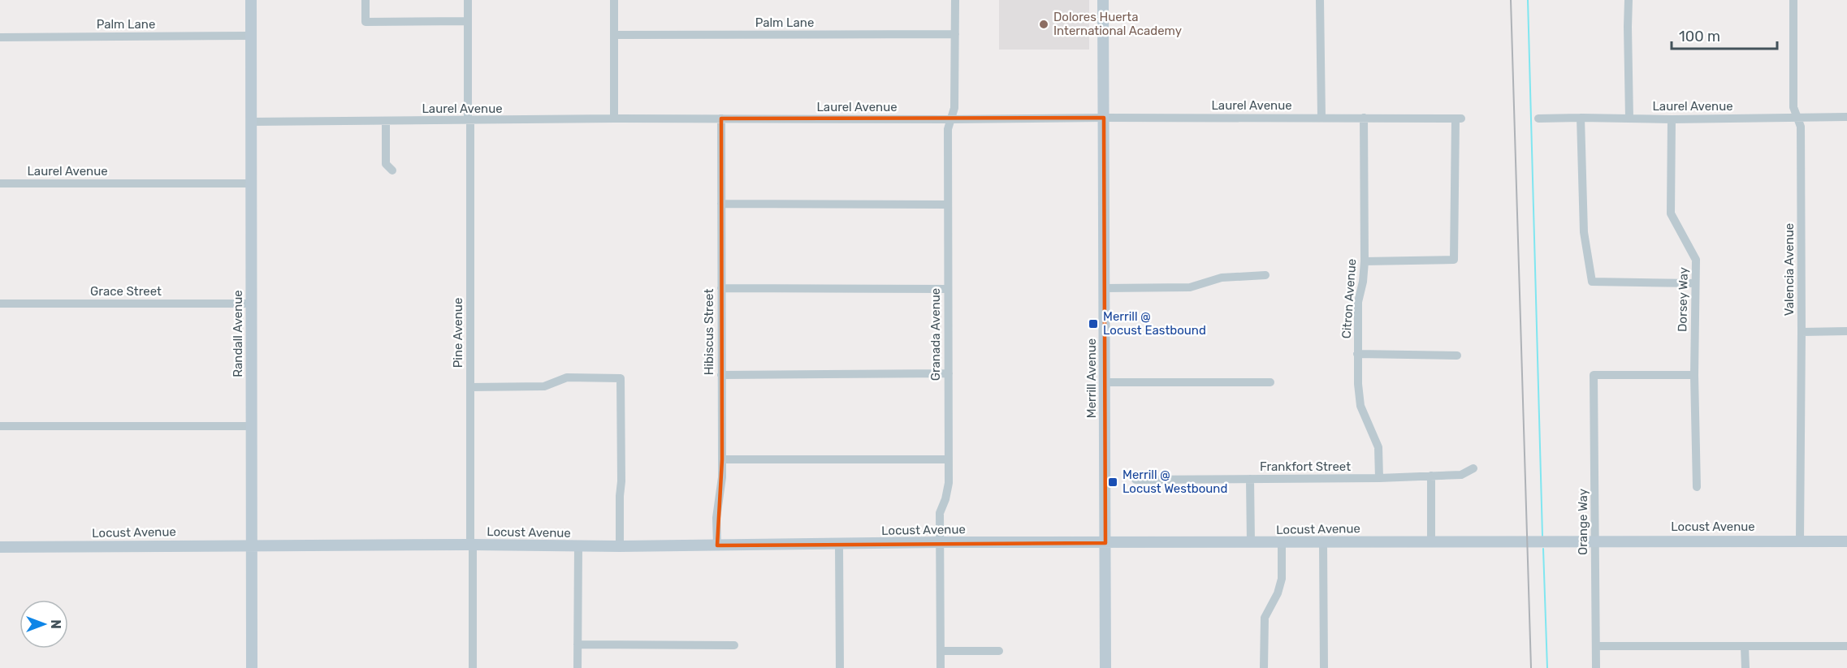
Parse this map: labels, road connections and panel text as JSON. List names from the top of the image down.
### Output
{
  "streets": {
    "street": [
      "Palm Lane",
      "Laurel Avenue",
      "Valencia Avenue",
      "Grace Street",
      "Citron Avenue",
      "Dorsey Way",
      "Hibiscus Street",
      "Pine Avenue",
      "Randall Avenue",
      "Granada Avenue",
      "Merrill Avenue",
      "Frankfort Street",
      "Orange Way",
      "Locust Avenue"
    ]
  },
  "crossings": [
    ["Palm Lane", "Randall Avenue"],
    ["Palm Lane", "Granada Avenue"],
    ["Laurel Avenue", "Valencia Avenue"],
    ["Laurel Avenue", "Citron Avenue"],
    ["Laurel Avenue", "Dorsey Way"],
    ["Laurel Avenue", "Hibiscus Street"],
    ["Laurel Avenue", "Pine Avenue"],
    ["Laurel Avenue", "Randall Avenue"],
    ["Laurel Avenue", "Granada Avenue"],
    ["Laurel Avenue", "Merrill Avenue"],
    ["Valencia Avenue", "Locust Avenue"],
    ["Grace Street", "Randall Avenue"],
    ["Citron Avenue", "Frankfort Street"],
    ["Dorsey Way", "Orange Way"],
    ["Hibiscus Street", "Locust Avenue"],
    ["Pine Avenue", "Locust Avenue"],
    ["Randall Avenue", "Locust Avenue"],
    ["Granada Avenue", "Locust Avenue"],
    ["Merrill Avenue", "Locust Avenue"],
    ["Orange Way", "Locust Avenue"]
  ],
  "places": {
    "other": ["Dolores Huerta International Academy"],
    "transit": ["Merrill @ Locust Eastbound", "Merrill @ Locust Westbound"]
  },
  "scale_bar": "100 m",
  "north": "right"
}
